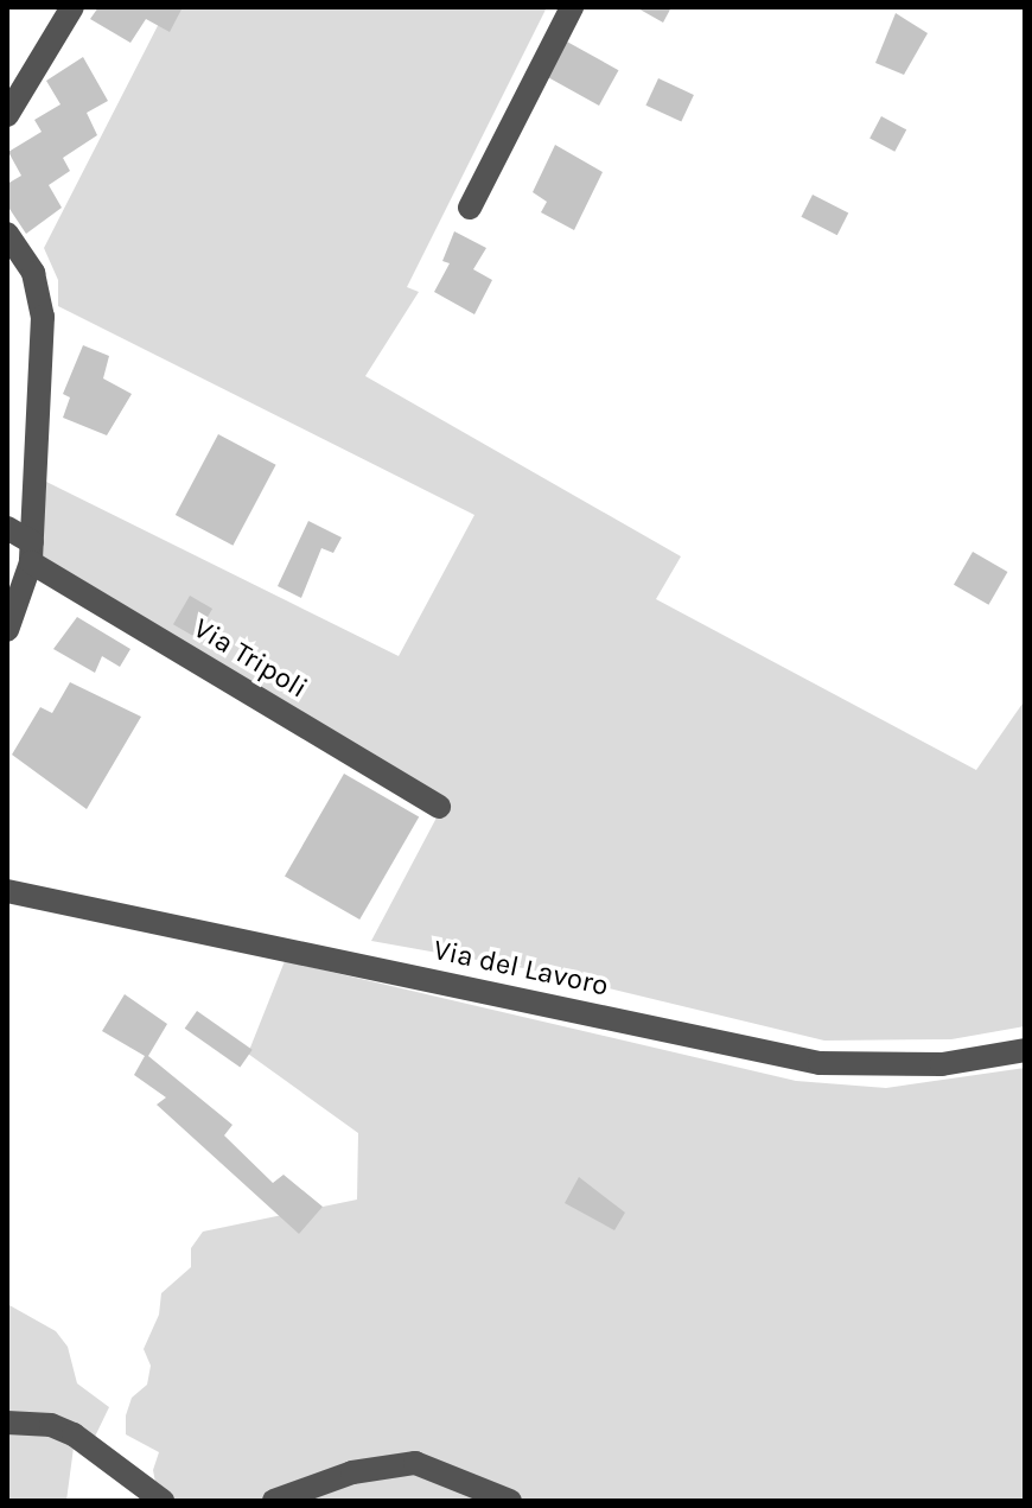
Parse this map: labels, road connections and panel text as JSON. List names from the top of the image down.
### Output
{
  "streets": {
    "street": ["Via Tripoli", "Via del Lavoro"]
  }
}
